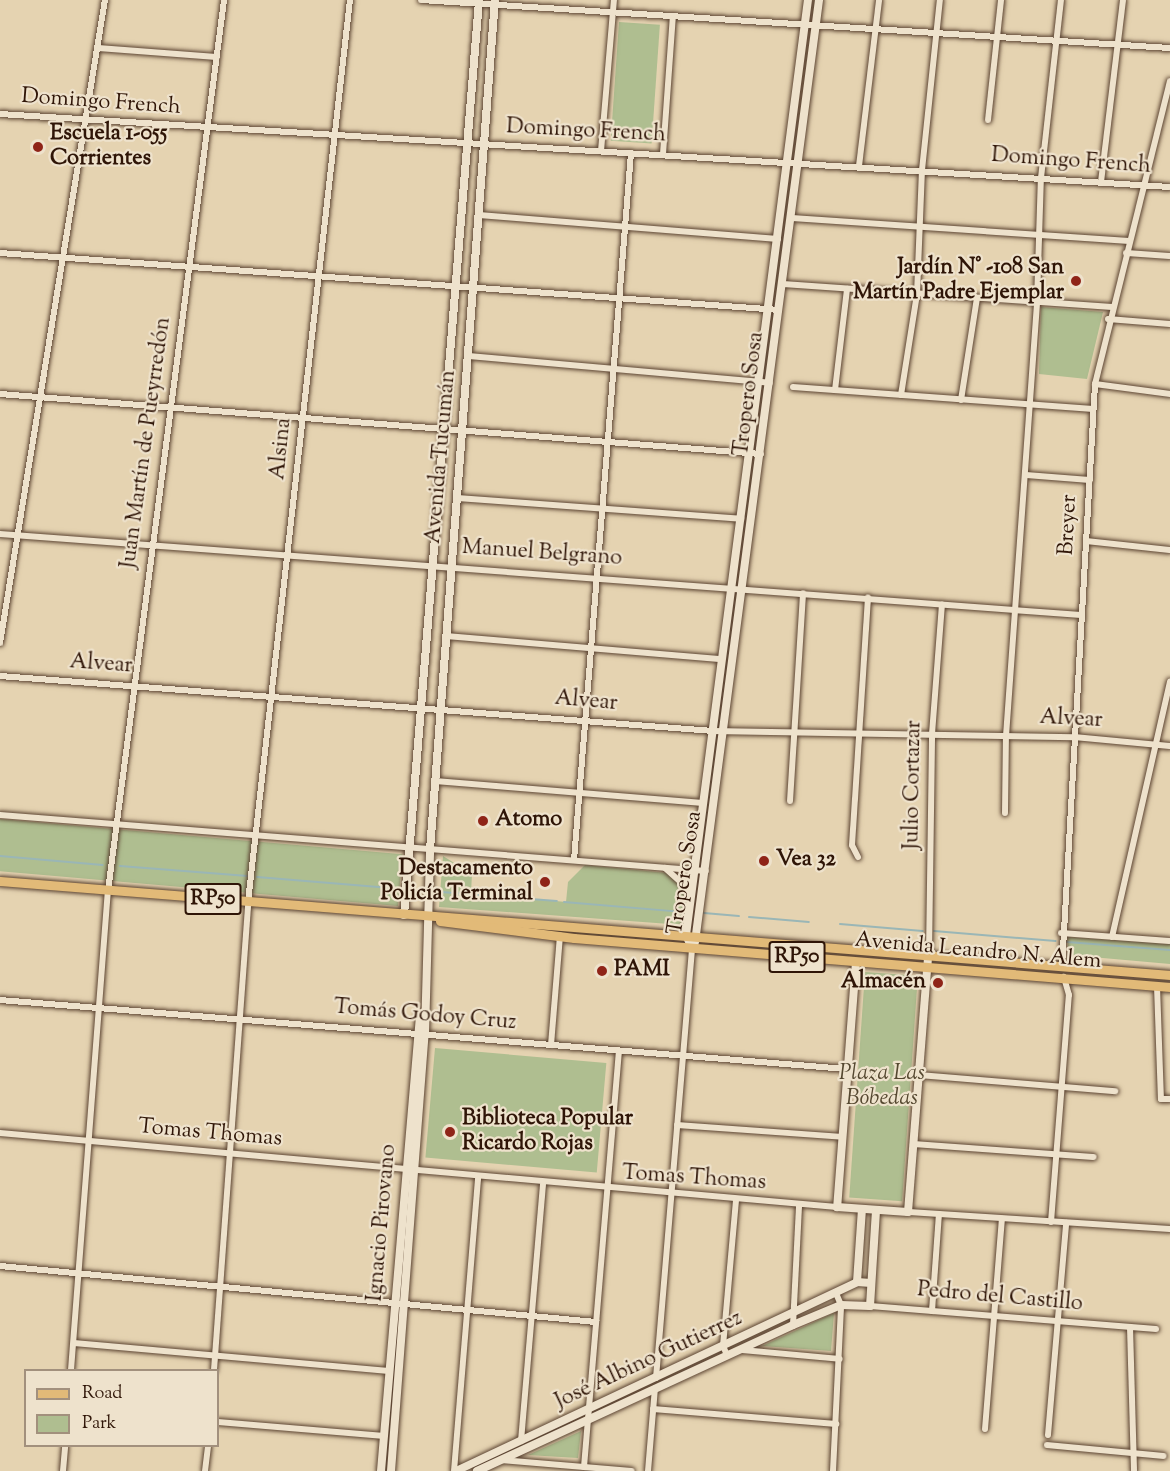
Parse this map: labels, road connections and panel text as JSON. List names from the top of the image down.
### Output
{
  "streets": {
    "main road": ["RP50", "Avenida Leandro N. Alem"],
    "street": [
      "Domingo French",
      "Tropero Sosa",
      "Juan Martín de Pueyrredón",
      "Alsina",
      "Avenida Tucumán",
      "Breyer",
      "Manuel Belgrano",
      "Alvear",
      "Julio Cortazar",
      "Tomás Godoy Cruz",
      "Tomas Thomas",
      "Ignacio Pirovano",
      "Pedro del Castillo",
      "José Albino Gutierrez"
    ]
  },
  "crossings": [
    ["Domingo French", "Tropero Sosa"],
    ["Domingo French", "Juan Martín de Pueyrredón"],
    ["Domingo French", "Alsina"],
    ["Domingo French", "Avenida Tucumán"],
    ["Domingo French", "Breyer"],
    ["Tropero Sosa", "Manuel Belgrano"],
    ["Tropero Sosa", "Alvear"],
    ["Tropero Sosa", "Avenida Leandro N. Alem"],
    ["Juan Martín de Pueyrredón", "Manuel Belgrano"],
    ["Juan Martín de Pueyrredón", "Alvear"],
    ["Juan Martín de Pueyrredón", "Avenida Leandro N. Alem"],
    ["Juan Martín de Pueyrredón", "Tomás Godoy Cruz"],
    ["Juan Martín de Pueyrredón", "Tomas Thomas"],
    ["Alsina", "Manuel Belgrano"],
    ["Alsina", "Alvear"],
    ["Alsina", "Avenida Leandro N. Alem"],
    ["Alsina", "Tomás Godoy Cruz"],
    ["Alsina", "Tomas Thomas"],
    ["Avenida Tucumán", "Manuel Belgrano"],
    ["Avenida Tucumán", "Alvear"],
    ["Avenida Tucumán", "Avenida Leandro N. Alem"],
    ["Avenida Tucumán", "Ignacio Pirovano"],
    ["Breyer", "Manuel Belgrano"],
    ["Breyer", "Alvear"],
    ["Breyer", "Avenida Leandro N. Alem"],
    ["Breyer", "Tomas Thomas"],
    ["Manuel Belgrano", "Julio Cortazar"],
    ["Alvear", "Julio Cortazar"],
    ["Julio Cortazar", "Avenida Leandro N. Alem"],
    ["Julio Cortazar", "Tomas Thomas"],
    ["Avenida Leandro N. Alem", "Ignacio Pirovano"],
    ["Tomás Godoy Cruz", "Ignacio Pirovano"],
    ["Tomas Thomas", "Ignacio Pirovano"],
    ["Pedro del Castillo", "José Albino Gutierrez"]
  ],
  "parks": ["Plaza Las Bóbedas"],
  "places": [
    "Escuela 1-055 Corrientes",
    "Jardín N° -108 San Martín Padre Ejemplar",
    "Atomo",
    "Vea 32",
    "Destacamento Policía Terminal",
    "PAMI",
    "Almacén",
    "Biblioteca Popular Ricardo Rojas"
  ],
  "legend": ["Road", "Park"]
}
